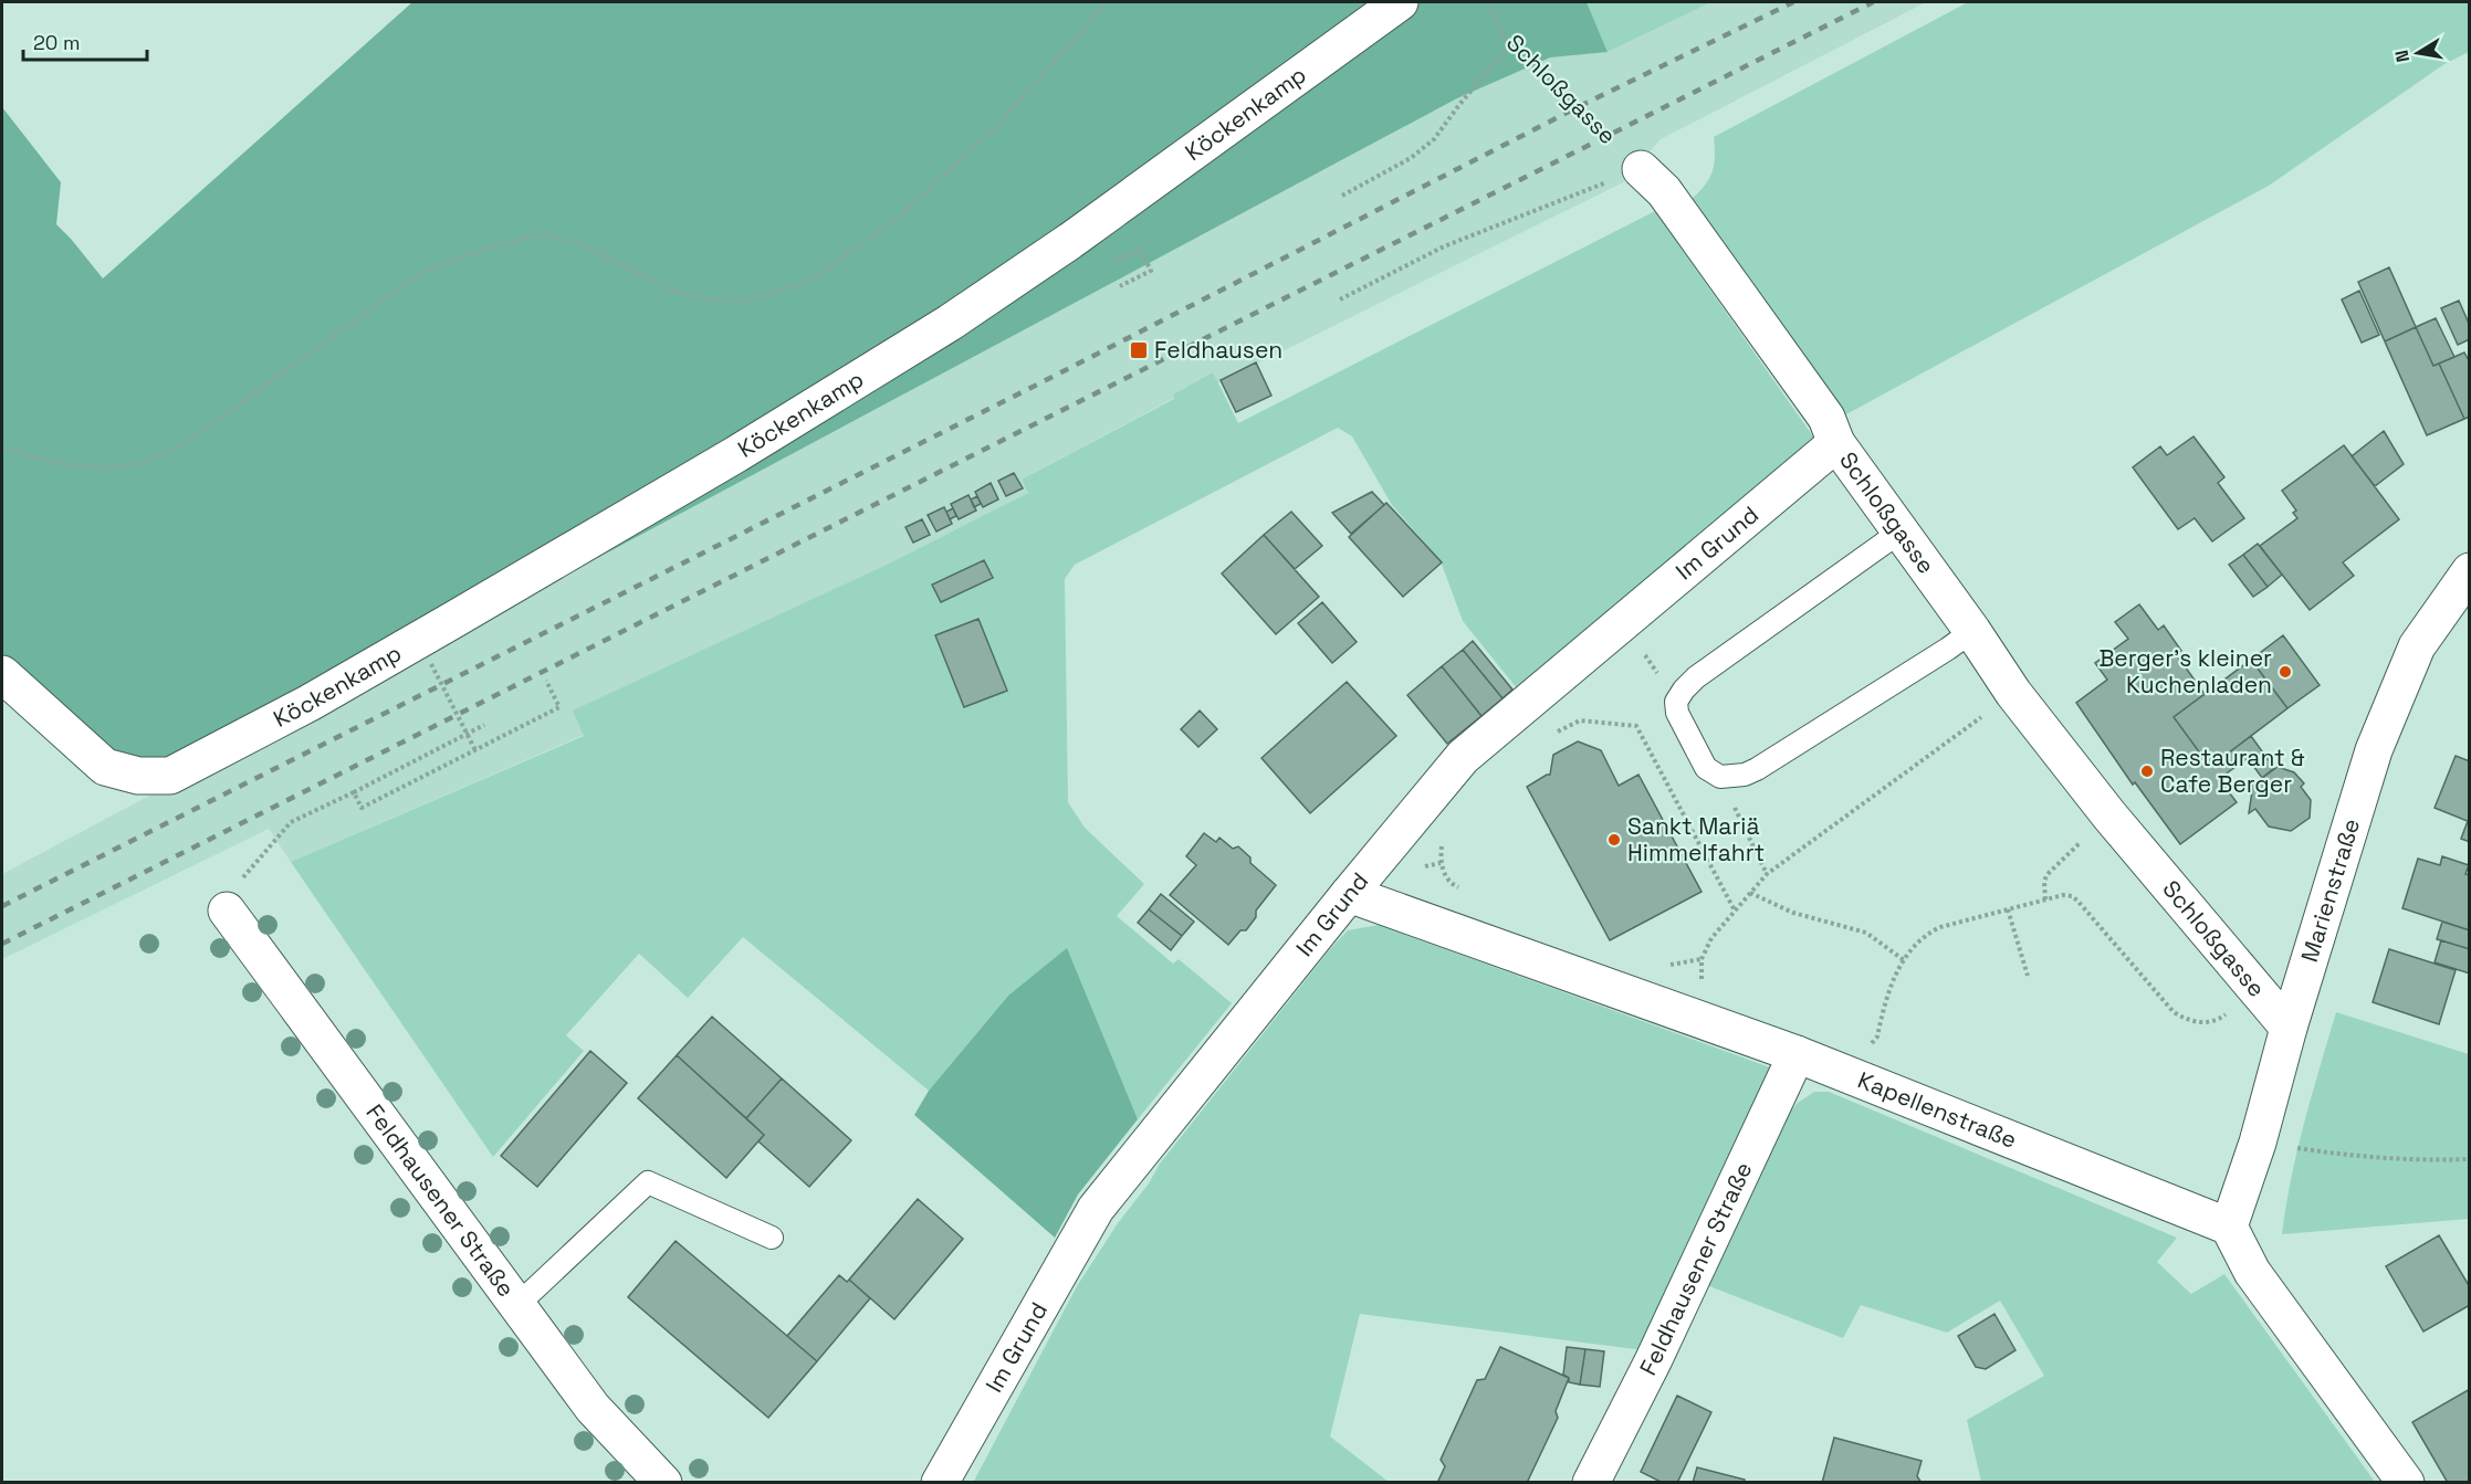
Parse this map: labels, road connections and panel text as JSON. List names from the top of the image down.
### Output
{
  "streets": {
    "street": [
      "Schloßgasse",
      "Köckenkamp",
      "Im Grund",
      "Marienstraße",
      "Kapellenstraße",
      "Feldhausener Straße"
    ]
  },
  "crossings": [
    ["Schloßgasse", "Im Grund"],
    ["Schloßgasse", "Marienstraße"],
    ["Im Grund", "Kapellenstraße"],
    ["Marienstraße", "Kapellenstraße"],
    ["Kapellenstraße", "Feldhausener Straße"]
  ],
  "places": {
    "transit": ["Feldhausen"],
    "other": ["Berger's kleiner Kuchenladen", "Restaurant & Cafe Berger", "Sankt Mariä Himmelfahrt"]
  },
  "scale_bar": "20 m",
  "north": "left"
}
